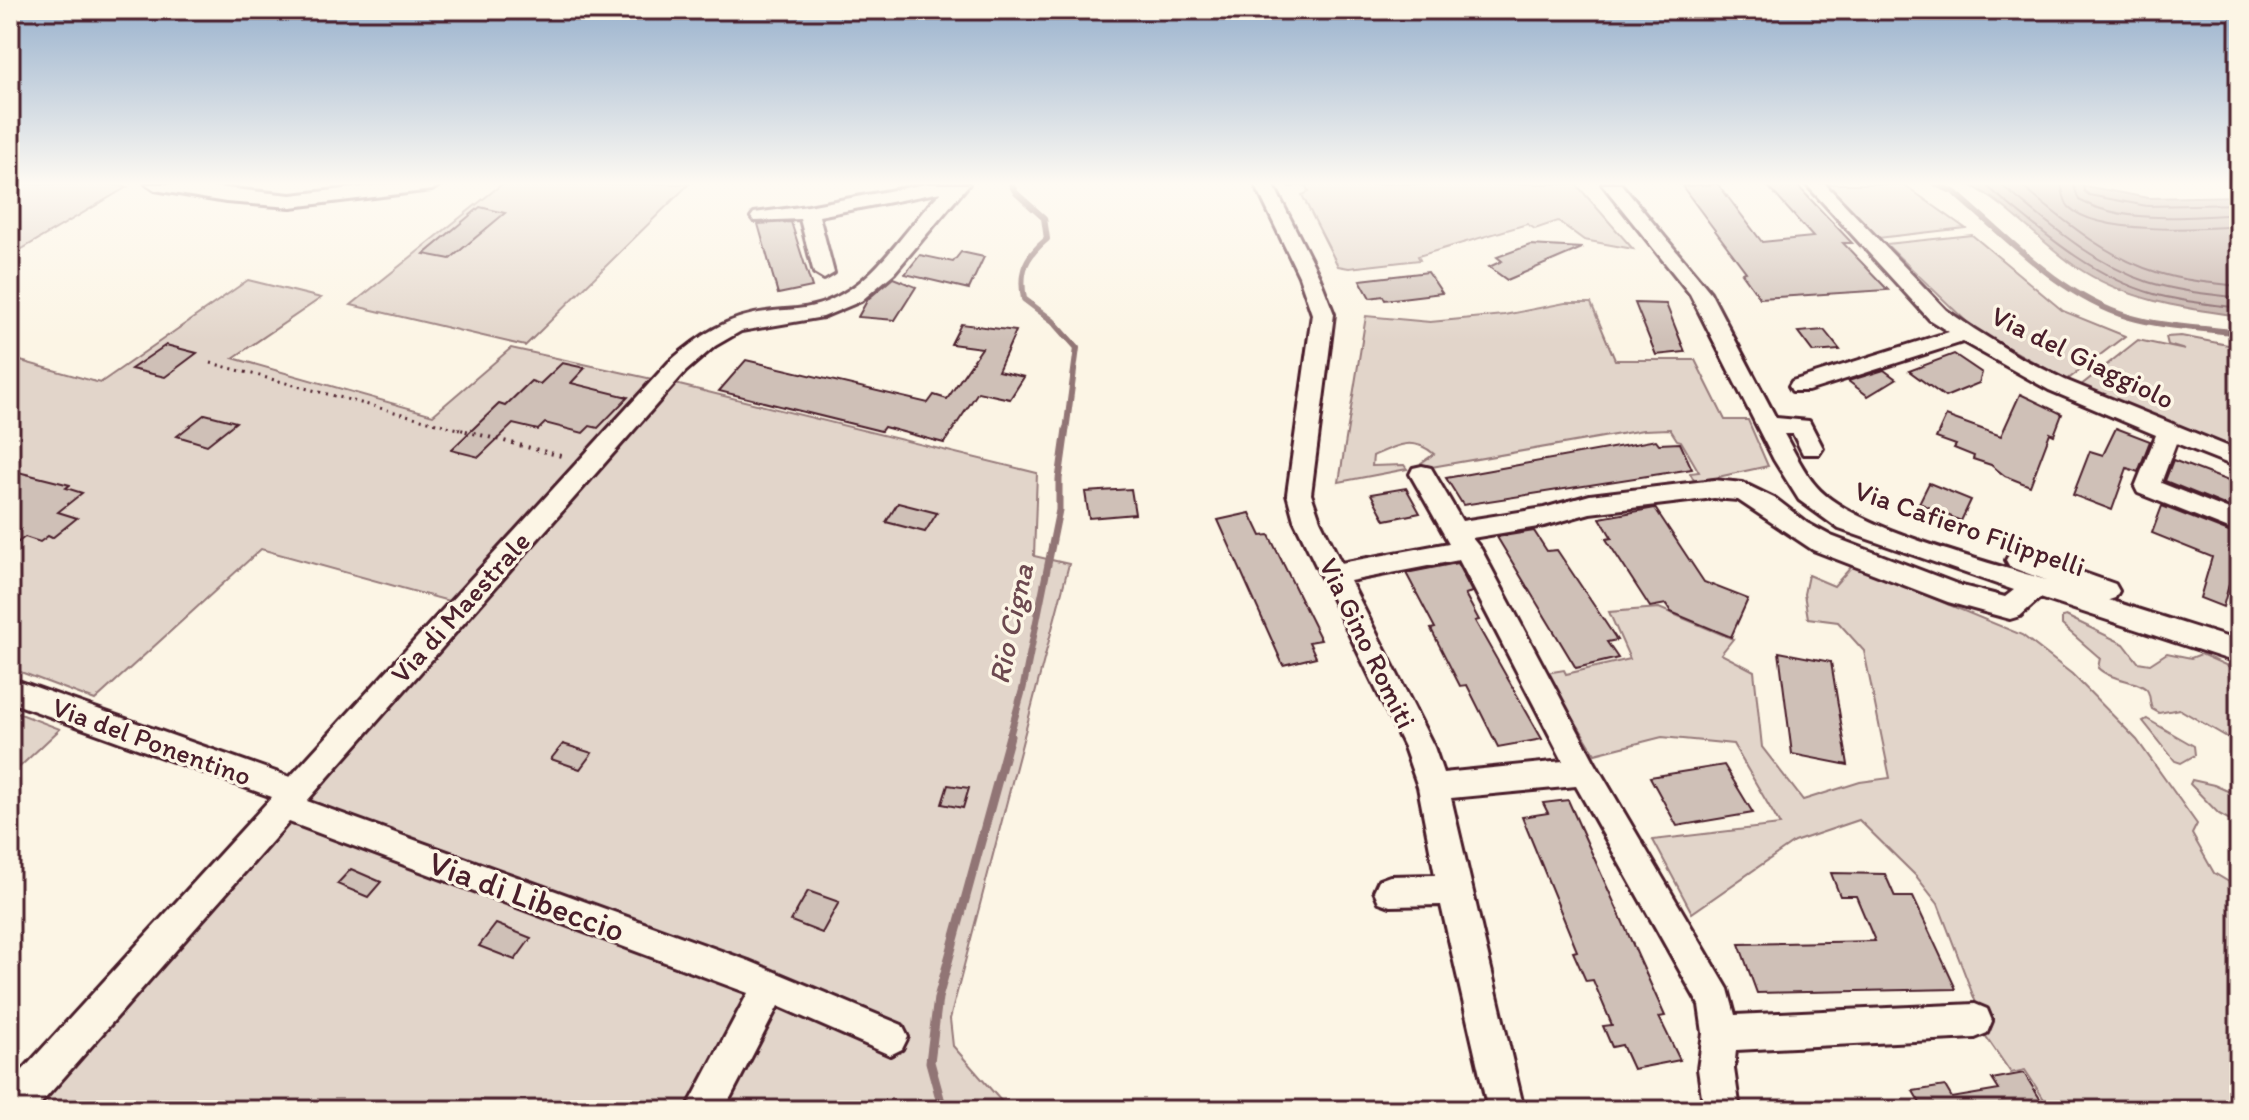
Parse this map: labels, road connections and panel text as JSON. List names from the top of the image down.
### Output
{
  "streets": {
    "street": [
      "Via del Giaggiolo",
      "Via Cafiero Filippelli",
      "Via di Maestrale",
      "Via Gino Romiti",
      "Via del Ponentino",
      "Via di Libeccio"
    ]
  },
  "crossings": [
    ["Via di Maestrale", "Via del Ponentino"],
    ["Via di Maestrale", "Via di Libeccio"],
    ["Via del Ponentino", "Via di Libeccio"]
  ],
  "water": ["Rio Cigna"]
}
